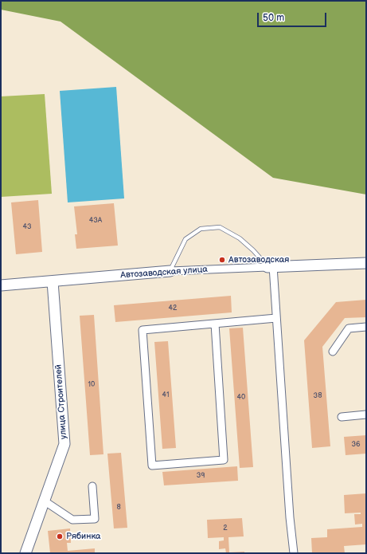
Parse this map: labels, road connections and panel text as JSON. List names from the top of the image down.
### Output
{
  "streets": {
    "street": ["Автозаводская улица", "улица Строителей"]
  },
  "crossings": [
    ["Автозаводская улица", "улица Строителей"]
  ],
  "places": ["Автозаводская", "Рябинка"],
  "house_numbers": [
    "43А",
    "43",
    "42",
    "10",
    "41",
    "38",
    "40",
    "36",
    "39",
    "8",
    "2"
  ],
  "scale_bar": "50 m"
}
